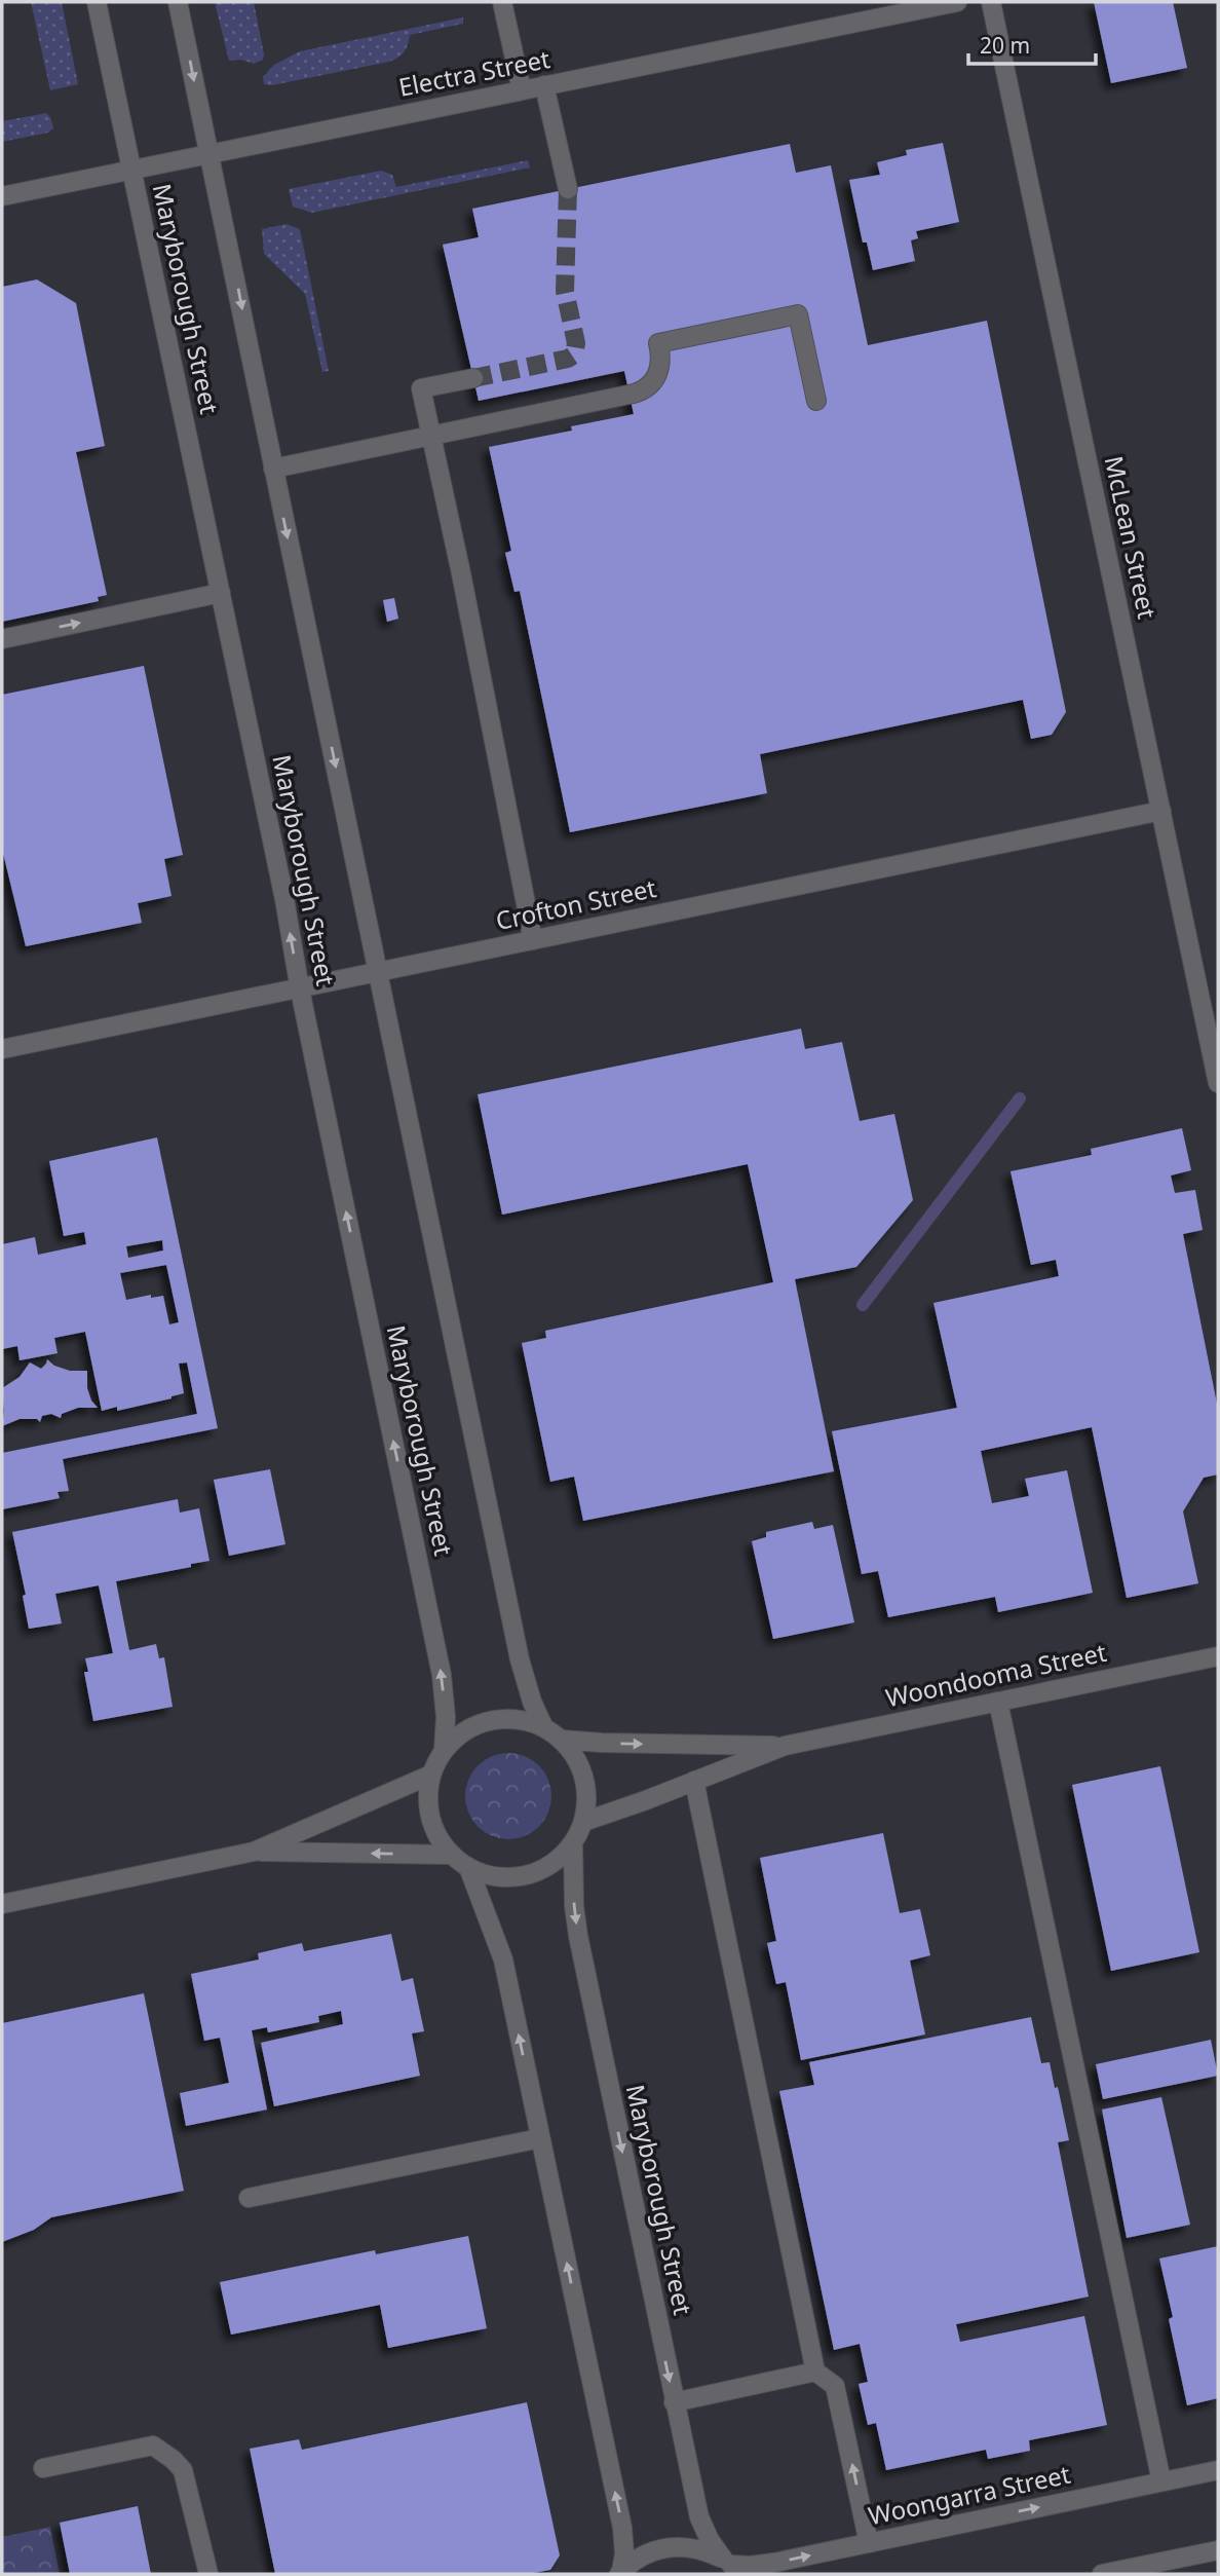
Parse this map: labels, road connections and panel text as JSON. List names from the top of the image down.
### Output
{
  "streets": {
    "street": [
      "Electra Street",
      "Maryborough Street",
      "McLean Street",
      "Crofton Street",
      "Woondooma Street",
      "Woongarra Street"
    ]
  },
  "crossings": [
    ["Electra Street", "Maryborough Street"],
    ["Maryborough Street", "Crofton Street"],
    ["Maryborough Street", "Woondooma Street"],
    ["Maryborough Street", "Woongarra Street"],
    ["McLean Street", "Crofton Street"]
  ],
  "one_way": ["Woongarra Street"],
  "scale_bar": "20 m"
}
